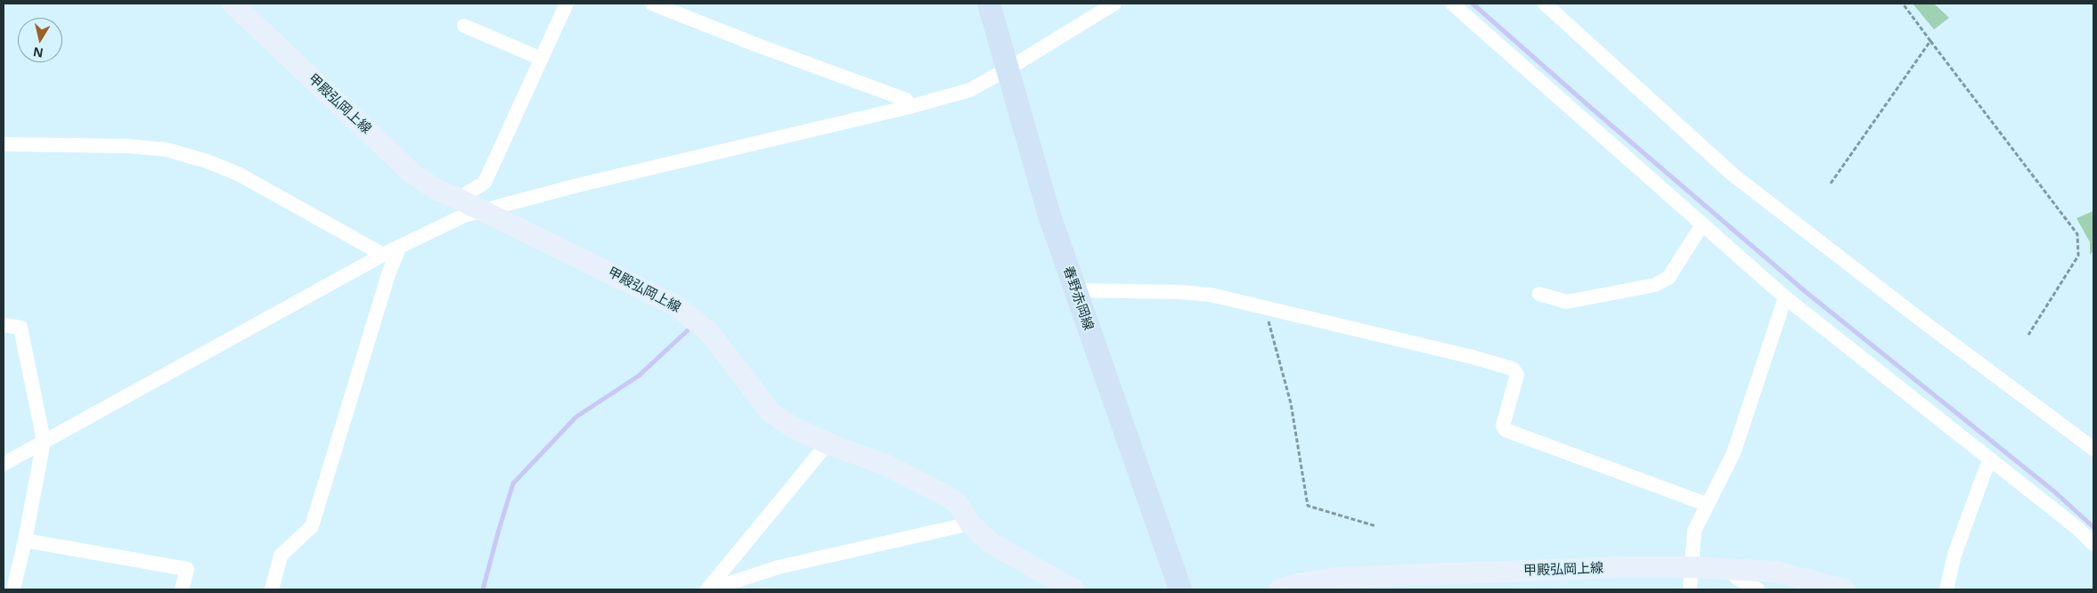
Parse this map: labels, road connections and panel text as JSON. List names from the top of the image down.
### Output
{
  "streets": {
    "main road": ["甲殿弘岡上線", "春野赤岡線"]
  },
  "north": "bottom"
}
